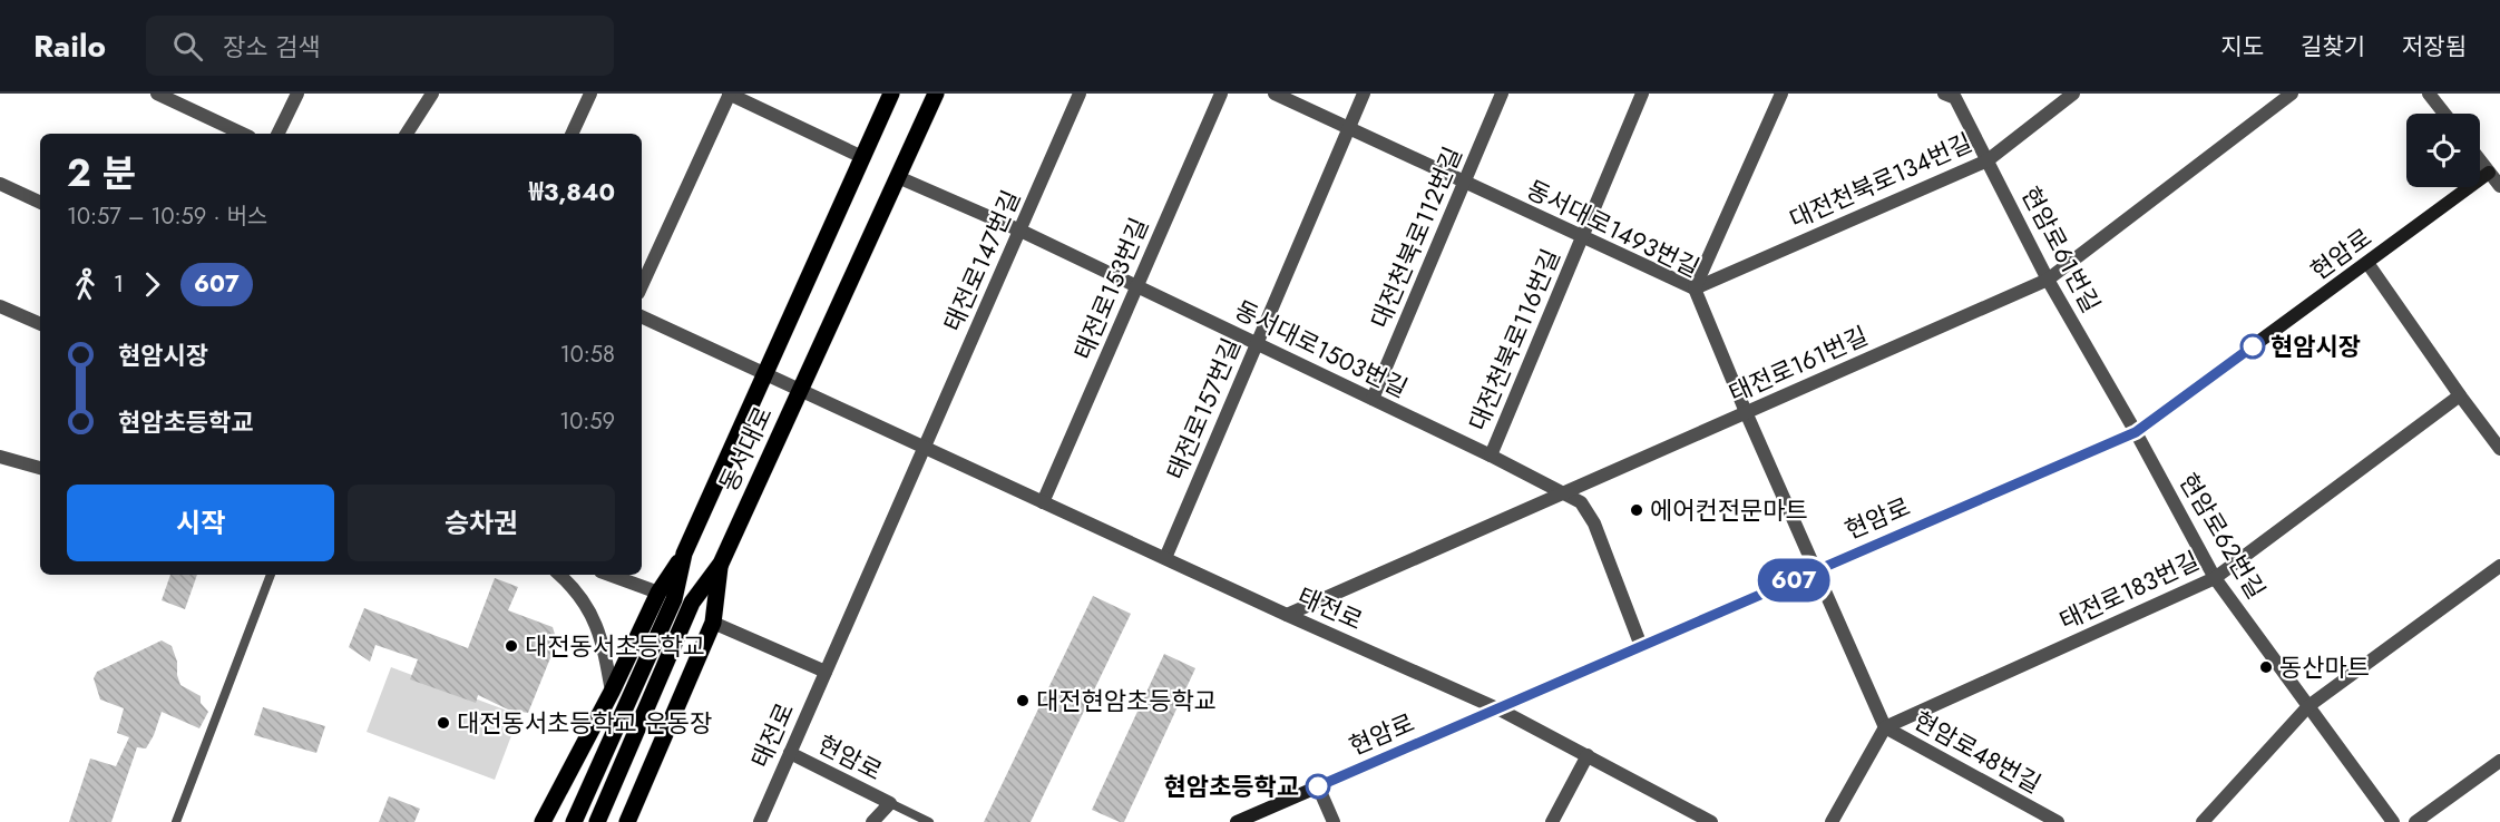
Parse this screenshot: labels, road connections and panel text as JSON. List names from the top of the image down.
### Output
{
  "streets": {
    "main road": ["현암로", "동서대로"],
    "street": [
      "대전천북로134번길",
      "동서대로1493번길",
      "대전천북로112번길",
      "현암로61번길",
      "태전로147번길",
      "태전로153번길",
      "대전천북로116번길",
      "동서대로1503번길",
      "태전로161번길",
      "태전로157번길",
      "현암로62번길",
      "태전로183번길",
      "태전로",
      "현암로48번길"
    ]
  },
  "crossings": [
    ["대전천북로134번길", "동서대로1493번길"],
    ["대전천북로134번길", "현암로61번길"],
    ["동서대로1493번길", "대전천북로112번길"],
    ["동서대로1493번길", "현암로"],
    ["동서대로1493번길", "대전천북로116번길"],
    ["동서대로1493번길", "태전로161번길"],
    ["동서대로1493번길", "태전로157번길"],
    ["동서대로1493번길", "현암로48번길"],
    ["대전천북로112번길", "동서대로1503번길"],
    ["현암로61번길", "현암로"],
    ["현암로61번길", "태전로161번길"],
    ["현암로61번길", "현암로62번길"],
    ["현암로", "동서대로1503번길"],
    ["현암로", "현암로62번길"],
    ["현암로", "태전로"],
    ["현암로", "현암로48번길"],
    ["태전로147번길", "동서대로1503번길"],
    ["태전로147번길", "태전로"],
    ["태전로153번길", "동서대로1503번길"],
    ["태전로153번길", "태전로"],
    ["대전천북로116번길", "동서대로1503번길"],
    ["동서대로1503번길", "태전로161번길"],
    ["동서대로1503번길", "태전로157번길"],
    ["동서대로1503번길", "동서대로"],
    ["태전로161번길", "태전로"],
    ["태전로157번길", "태전로"],
    ["동서대로", "태전로"],
    ["현암로62번길", "태전로183번길"],
    ["태전로183번길", "현암로48번길"]
  ],
  "places": [
    "현암시장",
    "에어컨전문마트",
    "대전동서초등학교",
    "동산마트",
    "대전현암초등학교",
    "대전동서초등학교 운동장",
    "현암초등학교"
  ],
  "lines": ["bus line 607"],
  "page": {
    "header": "Railo",
    "search": "장소 검색",
    "nav": ["지도", "길찾기", "저장됨"],
    "on_map": "607",
    "heading": ["2 분", "10:57 – 10:59 · 버스", "₩3,840"],
    "legs": ["1", "607"],
    "list": [
      {
        "name": "현암시장",
        "value": "10:58"
      },
      {
        "name": "현암초등학교",
        "value": "10:59"
      }
    ],
    "buttons": ["시작", "승차권"]
  }
}
